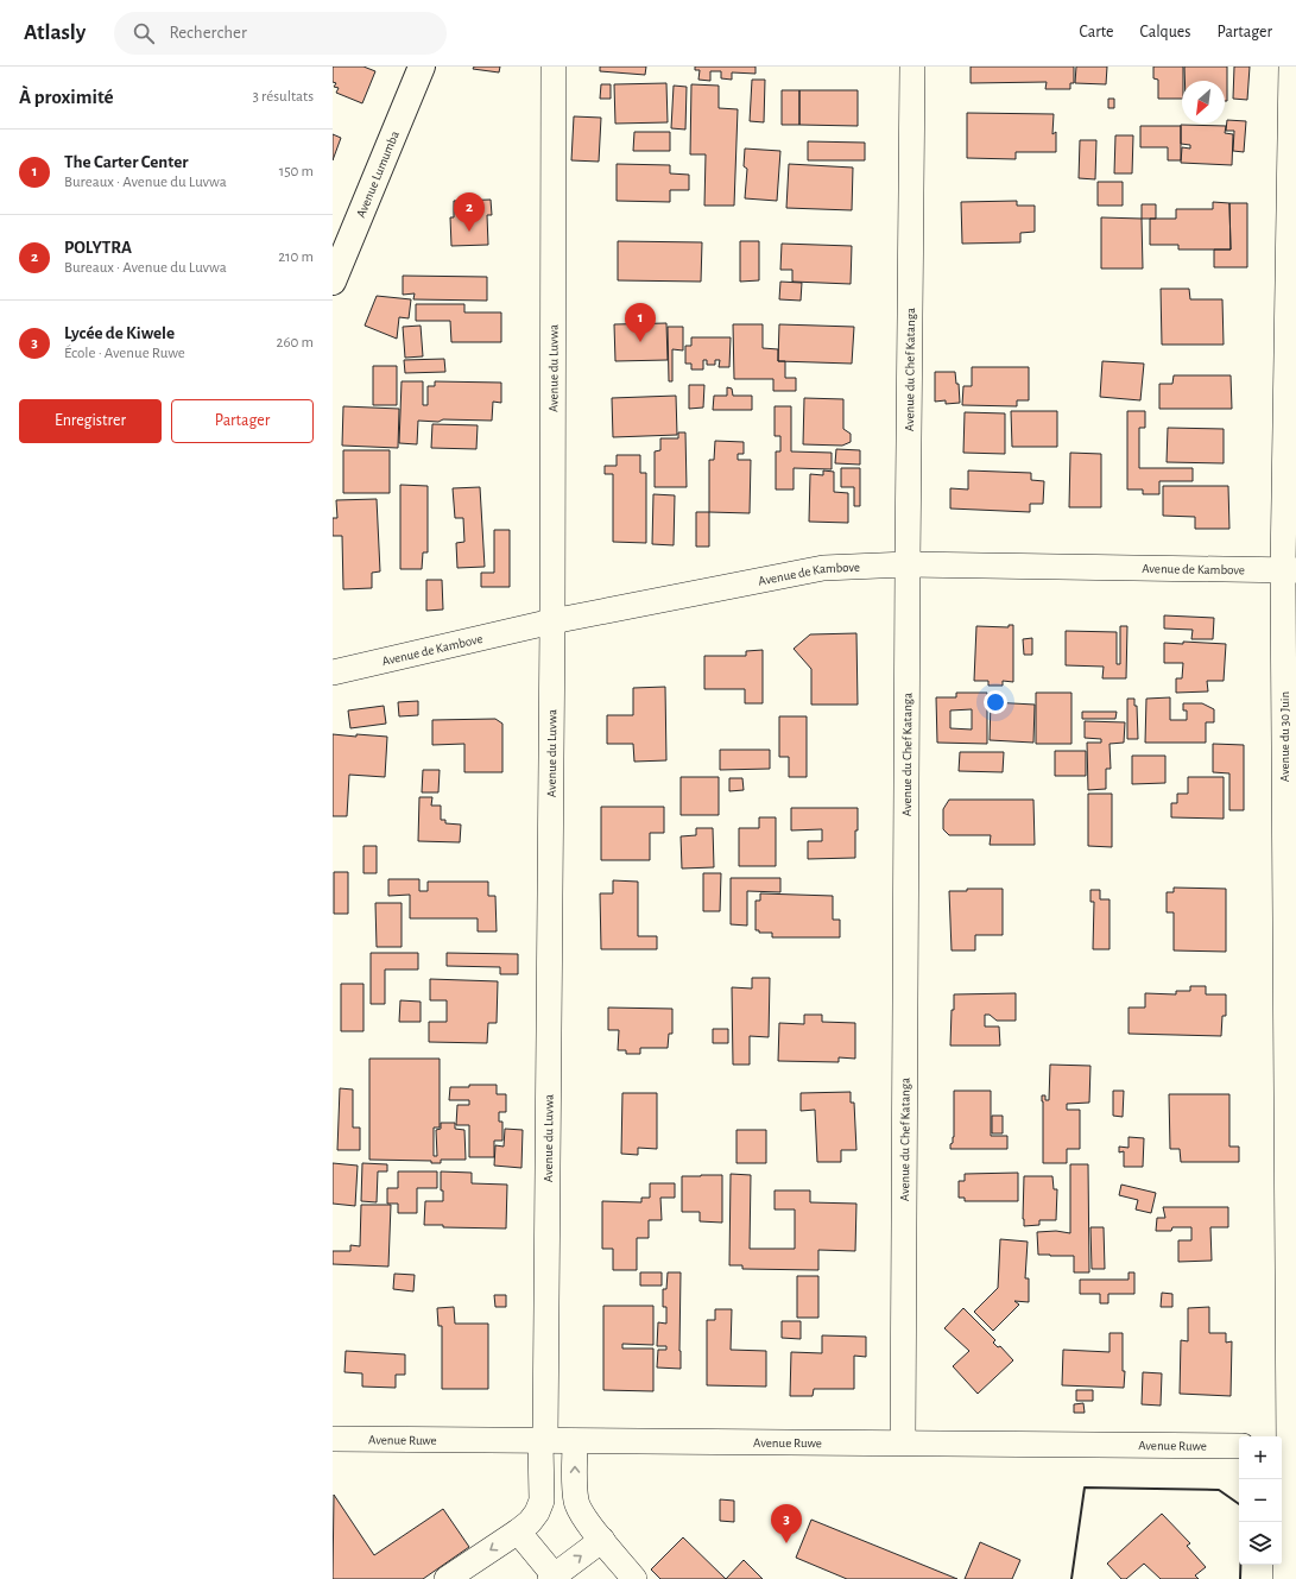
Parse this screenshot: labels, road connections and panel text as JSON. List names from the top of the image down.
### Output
{
  "streets": {
    "highway": ["Avenue Lumumba"],
    "street": [
      "Avenue du Luvwa",
      "Avenue du Chef Katanga",
      "Avenue de Kambove",
      "Avenue du 30 Juin",
      "Avenue Ruwe"
    ]
  },
  "crossings": [
    ["Avenue du Luvwa", "Avenue de Kambove"],
    ["Avenue du Luvwa", "Avenue Ruwe"],
    ["Avenue du Chef Katanga", "Avenue de Kambove"],
    ["Avenue du Chef Katanga", "Avenue Ruwe"],
    ["Avenue de Kambove", "Avenue du 30 Juin"]
  ],
  "north": "bottom left",
  "page": {
    "header": "Atlasly",
    "search": "Rechercher",
    "nav": ["Carte", "Calques", "Partager"],
    "heading": ["À proximité", "3 résultats"],
    "list": [
      {
        "mark": "1",
        "name": "The Carter Center",
        "note": "Bureaux · Avenue du Luvwa",
        "value": "150 m"
      },
      {
        "mark": "2",
        "name": "POLYTRA",
        "note": "Bureaux · Avenue du Luvwa",
        "value": "210 m"
      },
      {
        "mark": "3",
        "name": "Lycée de Kiwele",
        "note": "École · Avenue Ruwe",
        "value": "260 m"
      }
    ],
    "pins": ["2", "1", "3"],
    "buttons": ["Enregistrer", "Partager"],
    "map_buttons": ["+", "−"]
  }
}
